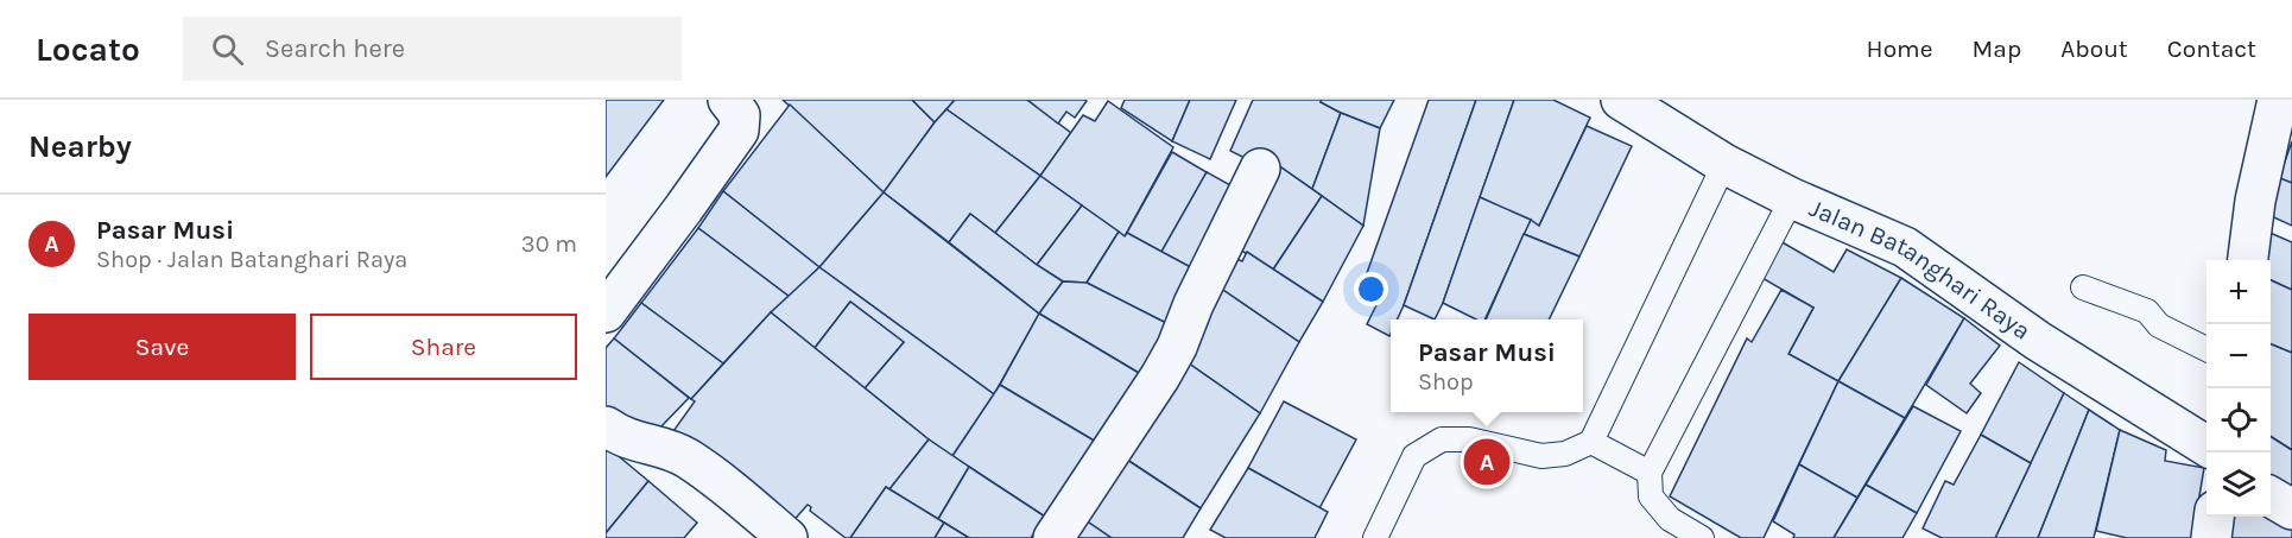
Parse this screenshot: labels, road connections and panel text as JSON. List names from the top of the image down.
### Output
{
  "streets": {
    "street": ["Jalan Batanghari Raya"]
  },
  "page": {
    "header": "Locato",
    "search": "Search here",
    "nav": [
      "Home",
      "Map",
      "About",
      "Contact"
    ],
    "heading": "Nearby",
    "list": [
      {
        "mark": "A",
        "name": "Pasar Musi",
        "note": "Shop · Jalan Batanghari Raya",
        "value": "30 m"
      }
    ],
    "map_buttons": ["+", "−"],
    "buttons": ["Save", "Share"],
    "popup": ["Pasar Musi", "Shop"],
    "pins": "A"
  }
}
